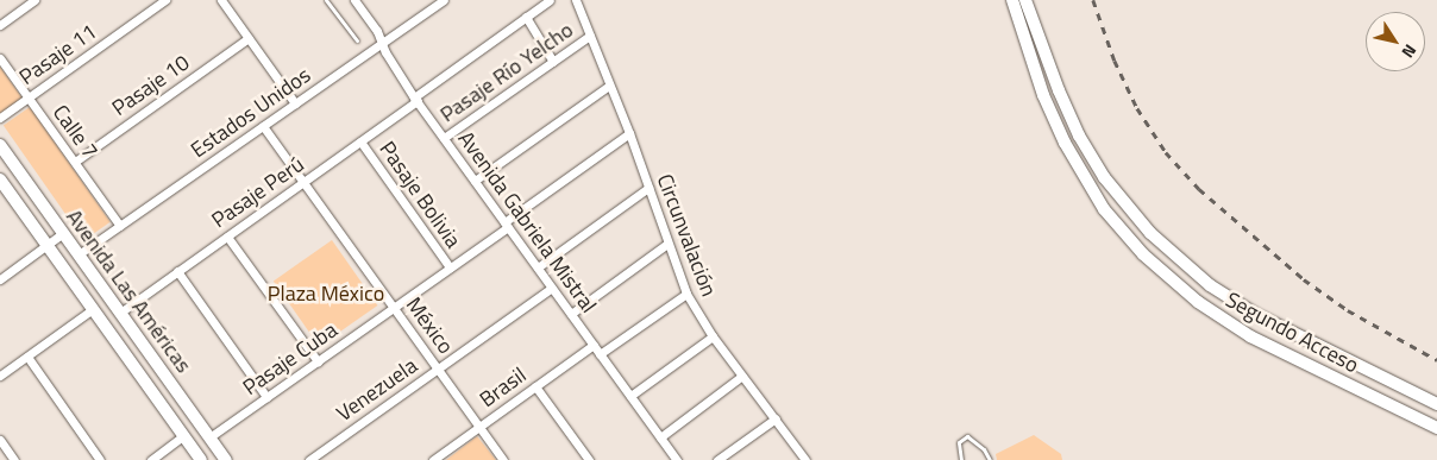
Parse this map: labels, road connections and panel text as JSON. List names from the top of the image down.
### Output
{
  "streets": {
    "main road": ["Avenida Las Américas", "Segundo Acceso"],
    "street": [
      "Pasaje 11",
      "Pasaje Río Yelcho",
      "Pasaje 10",
      "Estados Unidos",
      "Calle 7",
      "Pasaje Perú",
      "Pasaje Bolivia",
      "Avenida Gabriela Mistral",
      "Circunvalación",
      "México",
      "Pasaje Cuba",
      "Brasil",
      "Venezuela"
    ]
  },
  "crossings": [
    ["Pasaje 11", "Calle 7"],
    ["Pasaje Río Yelcho", "Avenida Gabriela Mistral"],
    ["Pasaje Río Yelcho", "Circunvalación"],
    ["Pasaje 10", "Calle 7"],
    ["Estados Unidos", "Calle 7"],
    ["Estados Unidos", "Avenida Gabriela Mistral"],
    ["Estados Unidos", "Avenida Las Américas"],
    ["Estados Unidos", "México"],
    ["Pasaje Perú", "Pasaje Bolivia"],
    ["Pasaje Perú", "Avenida Gabriela Mistral"],
    ["Pasaje Perú", "Avenida Las Américas"],
    ["Pasaje Perú", "México"],
    ["Pasaje Bolivia", "Pasaje Cuba"],
    ["Avenida Gabriela Mistral", "Pasaje Cuba"],
    ["Avenida Gabriela Mistral", "Brasil"],
    ["Avenida Gabriela Mistral", "Venezuela"],
    ["Circunvalación", "Pasaje Cuba"],
    ["Avenida Las Américas", "Pasaje Cuba"],
    ["México", "Pasaje Cuba"],
    ["México", "Brasil"],
    ["México", "Venezuela"]
  ],
  "parks": ["Plaza México"],
  "north": "bottom right"
}
